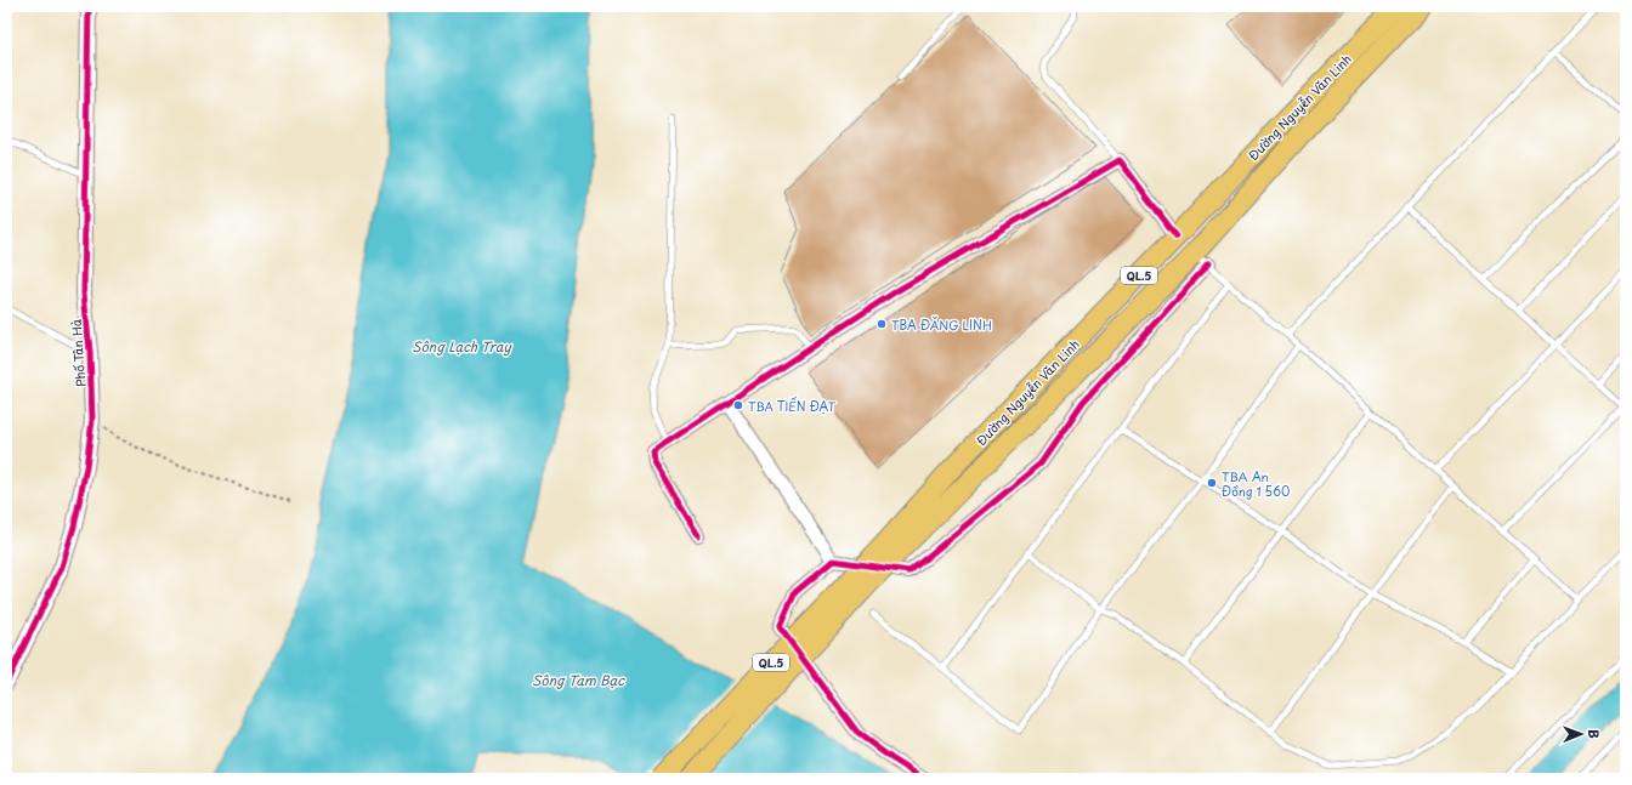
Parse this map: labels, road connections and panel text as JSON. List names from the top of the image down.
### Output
{
  "streets": {
    "highway": ["Đường Nguyễn Văn Linh", "QL.5"],
    "street": ["Phố Tân Hà"]
  },
  "water": ["Sông Lạch Tray", "Sông Tam Bạc"],
  "places": ["TBA ĐĂNG LINH", "TBA TIẾN ĐẠT", "TBA An Đồng 1 560"],
  "north": "right"
}
